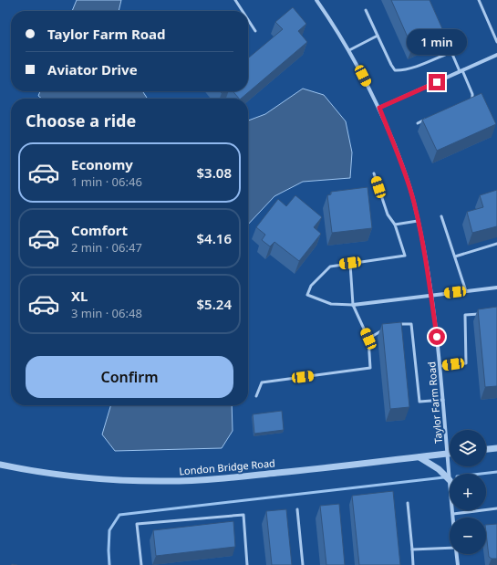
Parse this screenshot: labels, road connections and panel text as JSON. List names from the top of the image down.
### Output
{
  "streets": {
    "street": ["Taylor Farm Road", "London Bridge Road"]
  },
  "crossings": [
    ["Taylor Farm Road", "London Bridge Road"]
  ],
  "page": {
    "banner": ["Taylor Farm Road", "Aviator Drive"],
    "bubble": "1 min",
    "heading": "Choose a ride",
    "list": [
      {
        "name": "Economy",
        "note": "1 min · 06:46",
        "value": "$3.08"
      },
      {
        "name": "Comfort",
        "note": "2 min · 06:47",
        "value": "$4.16"
      },
      {
        "name": "XL",
        "note": "3 min · 06:48",
        "value": "$5.24"
      }
    ],
    "buttons": "Confirm",
    "map_buttons": ["+", "−"]
  }
}
